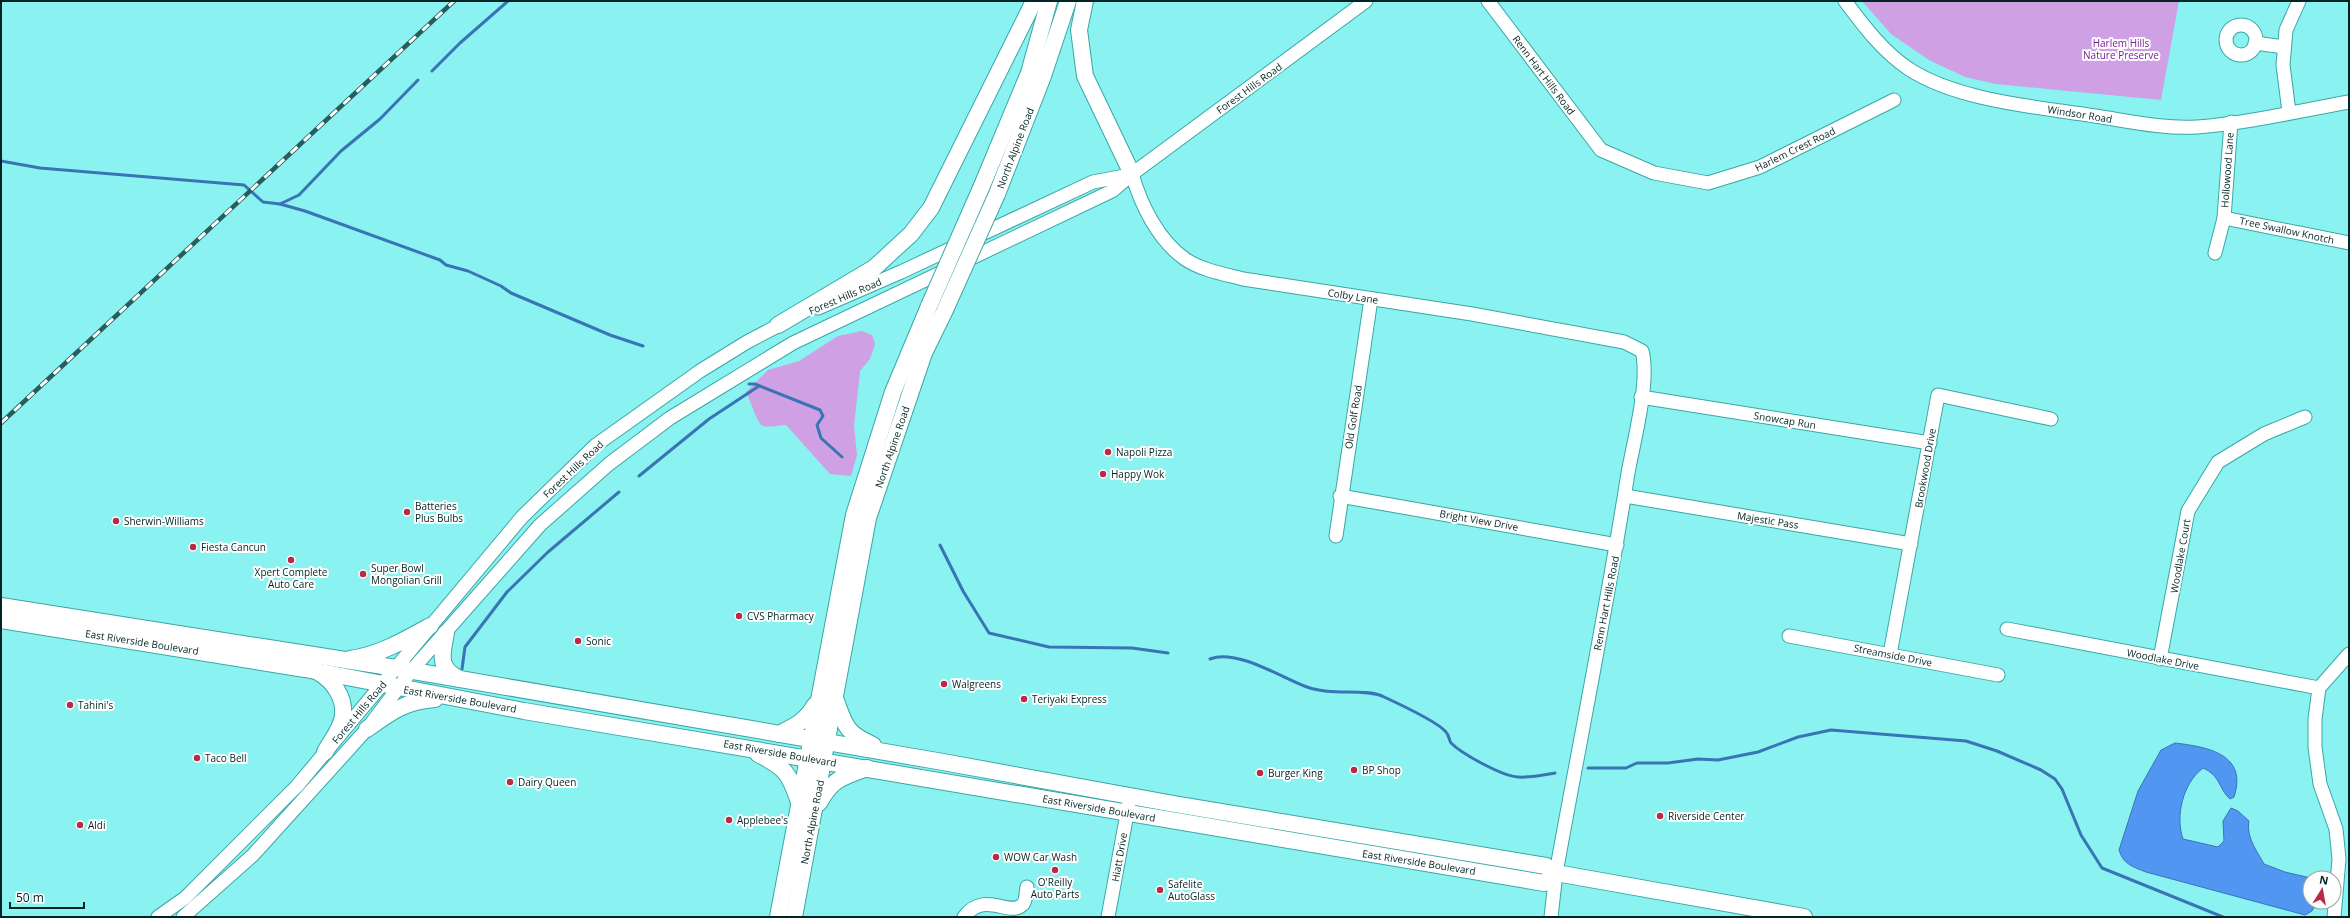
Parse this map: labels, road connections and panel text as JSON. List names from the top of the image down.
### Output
{
  "streets": {
    "main road": ["North Alpine Road", "East Riverside Boulevard"],
    "street": [
      "Renn Hart Hills Road",
      "Forest Hills Road",
      "Windsor Road",
      "Harlem Crest Road",
      "Hollowood Lane",
      "Tree Swallow Knotch",
      "Colby Lane",
      "Old Golf Road",
      "Snowcap Run",
      "Brookwood Drive",
      "Bright View Drive",
      "Majestic Pass",
      "Woodlake Court",
      "Streamside Drive",
      "Woodlake Drive",
      "Hiatt Drive"
    ]
  },
  "crossings": [
    ["Renn Hart Hills Road", "Harlem Crest Road"],
    ["Renn Hart Hills Road", "Colby Lane"],
    ["Renn Hart Hills Road", "Snowcap Run"],
    ["Renn Hart Hills Road", "Bright View Drive"],
    ["Renn Hart Hills Road", "Majestic Pass"],
    ["Renn Hart Hills Road", "East Riverside Boulevard"],
    ["Forest Hills Road", "Colby Lane"],
    ["Forest Hills Road", "East Riverside Boulevard"],
    ["Windsor Road", "Hollowood Lane"],
    ["North Alpine Road", "East Riverside Boulevard"],
    ["Hollowood Lane", "Tree Swallow Knotch"],
    ["Colby Lane", "Old Golf Road"],
    ["Old Golf Road", "Bright View Drive"],
    ["Snowcap Run", "Brookwood Drive"],
    ["Brookwood Drive", "Majestic Pass"],
    ["Brookwood Drive", "Streamside Drive"],
    ["Woodlake Court", "Woodlake Drive"],
    ["East Riverside Boulevard", "Hiatt Drive"]
  ],
  "parks": ["Harlem Hills Nature Preserve"],
  "places": [
    "Napoli Pizza",
    "Happy Wok",
    "Batteries Plus Bulbs",
    "Sherwin-Williams",
    "Fiesta Cancun",
    "Xpert Complete Auto Care",
    "Super Bowl Mongolian Grill",
    "CVS Pharmacy",
    "Sonic",
    "Walgreens",
    "Teriyaki Express",
    "Tahini's",
    "Taco Bell",
    "BP Shop",
    "Burger King",
    "Dairy Queen",
    "Riverside Center",
    "Applebee's",
    "Aldi",
    "WOW Car Wash",
    "O'Reilly Auto Parts",
    "Safelite AutoGlass"
  ],
  "scale_bar": "50 m",
  "north": "top"
}
